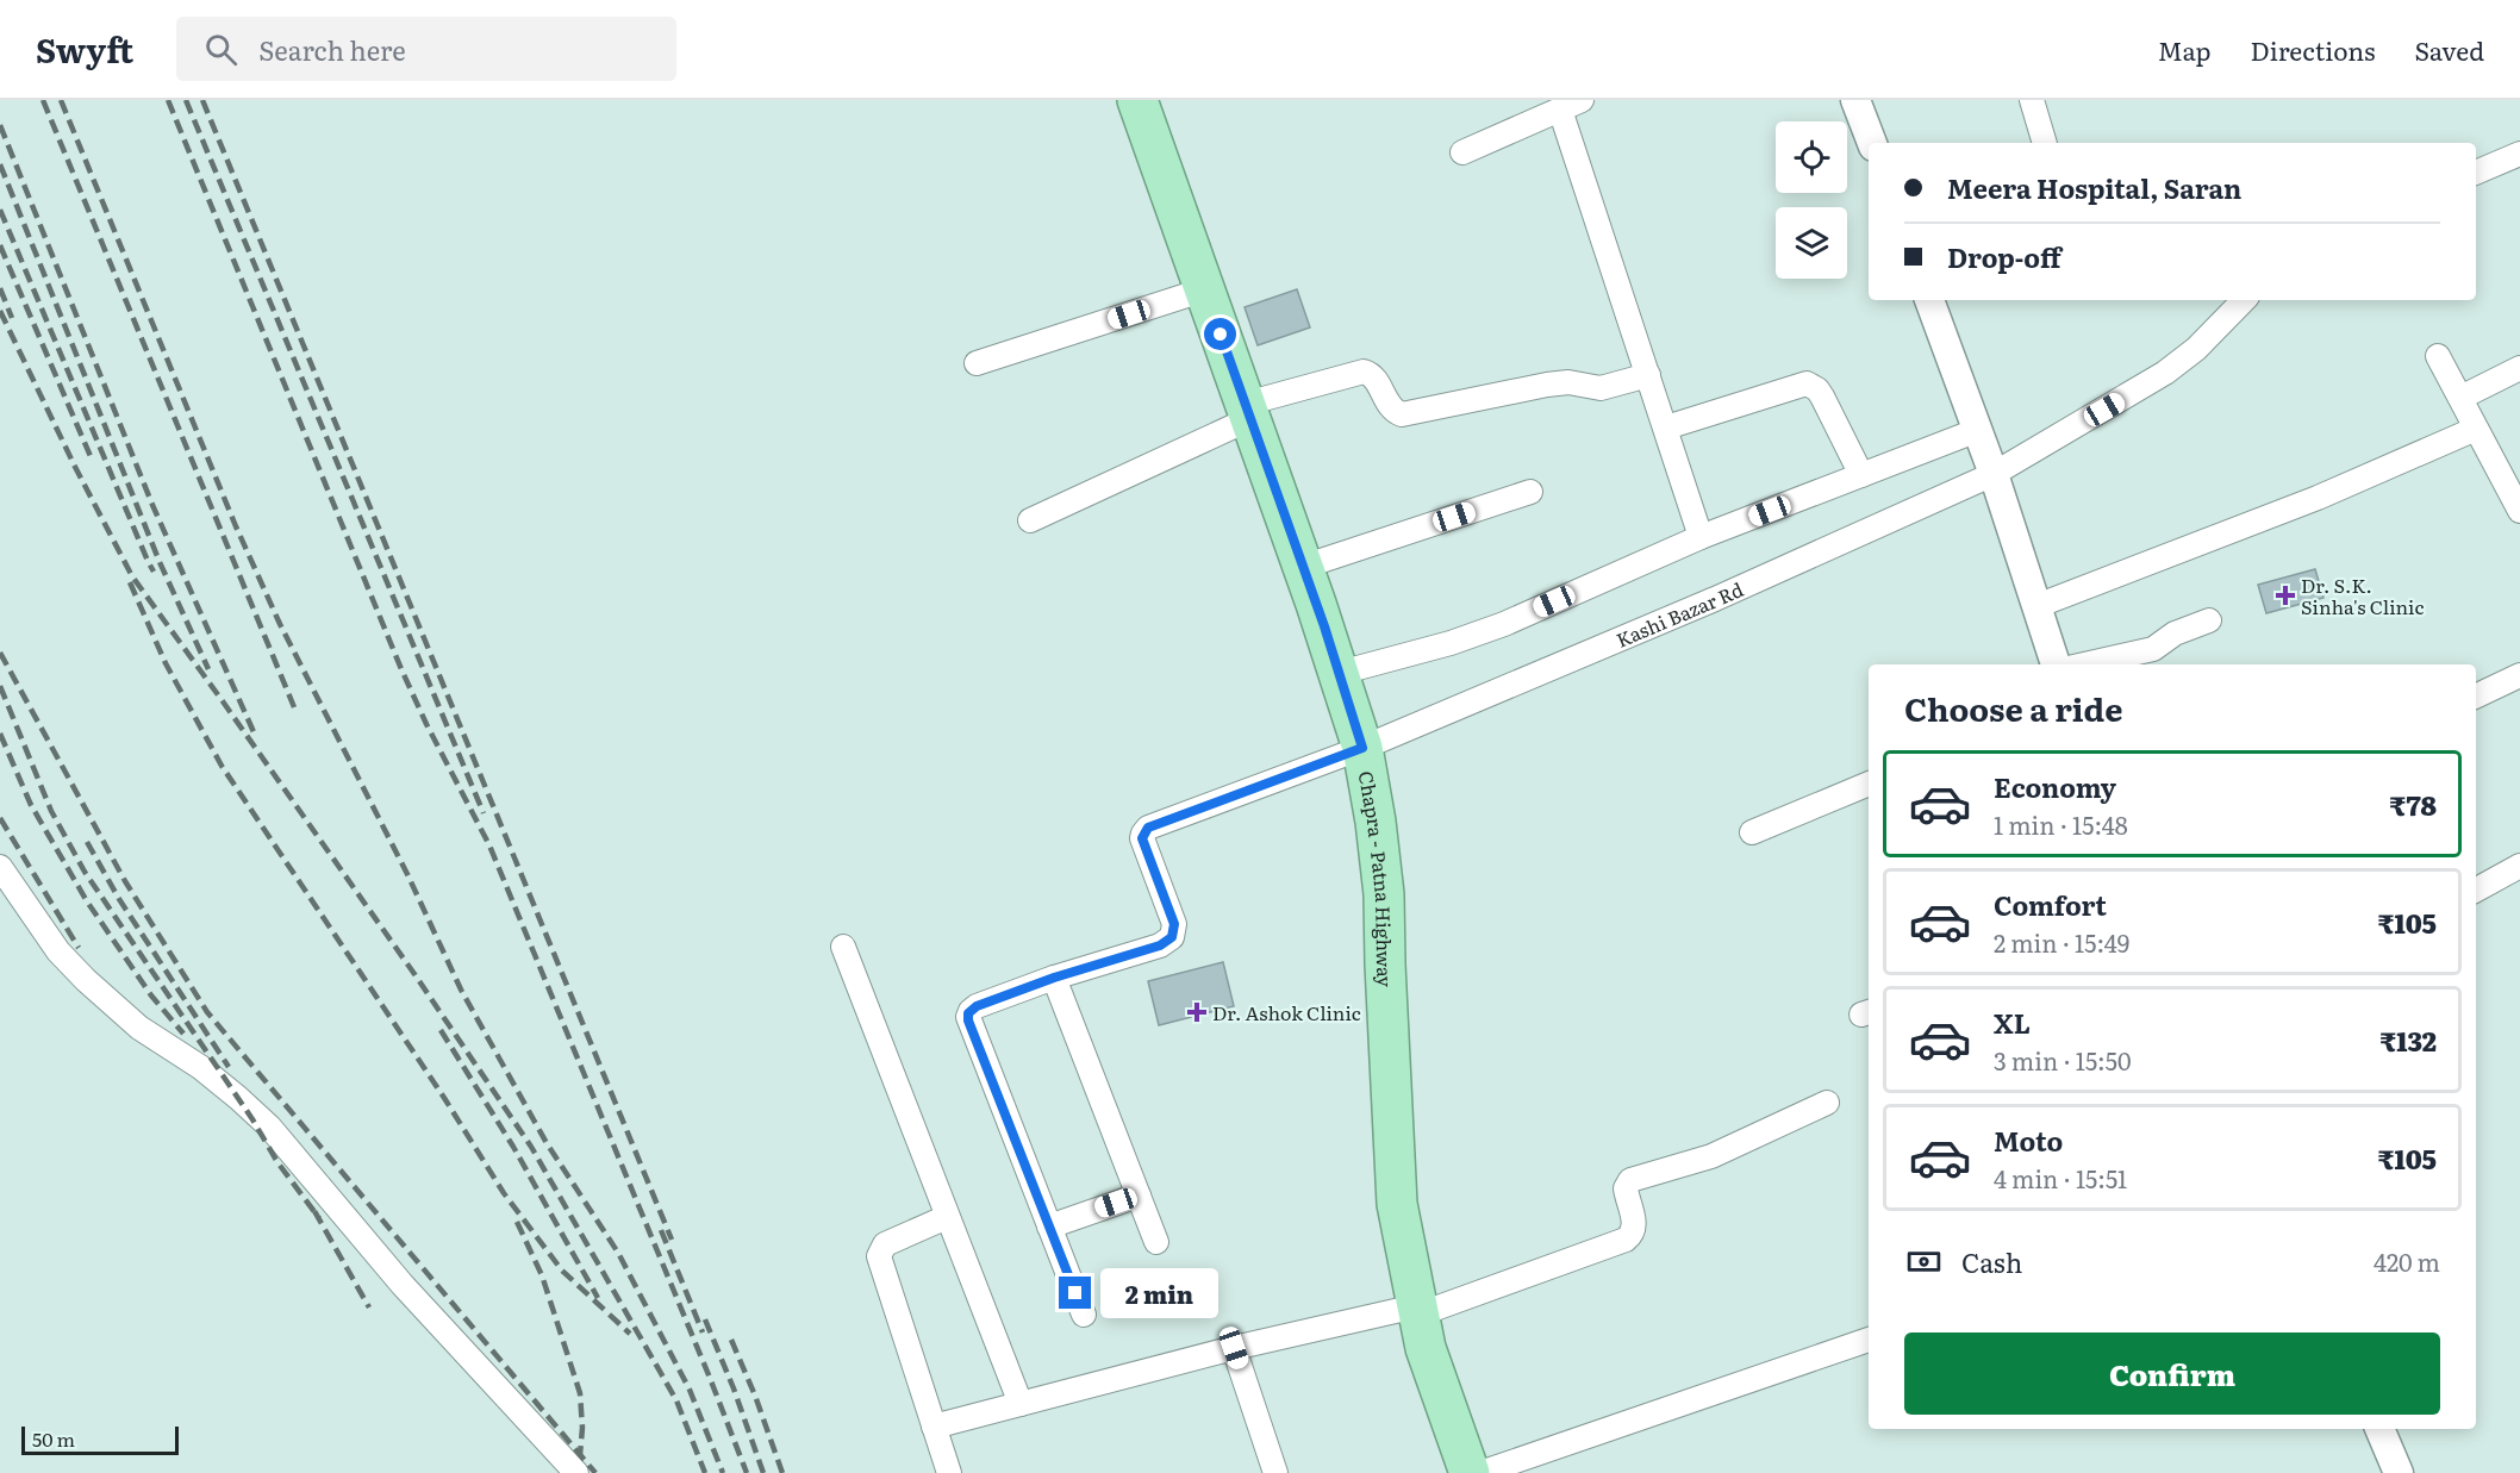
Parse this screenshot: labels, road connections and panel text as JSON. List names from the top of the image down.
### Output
{
  "streets": {
    "highway": ["Chapra - Patna Highway"],
    "street": ["Kashi Bazar Rd"]
  },
  "crossings": [
    ["Kashi Bazar Rd", "Chapra - Patna Highway"]
  ],
  "places": {
    "health": ["Dr. S.K. Sinha's Clinic", "Dr. Ashok Clinic"]
  },
  "scale_bar": "50 m",
  "page": {
    "header": "Swyft",
    "search": "Search here",
    "nav": ["Map", "Directions", "Saved"],
    "banner": ["Meera Hospital, Saran", "Drop-off"],
    "heading": "Choose a ride",
    "list": [
      {
        "name": "Economy",
        "note": "1 min · 15:48",
        "value": "₹78"
      },
      {
        "name": "Comfort",
        "note": "2 min · 15:49",
        "value": "₹105"
      },
      {
        "name": "XL",
        "note": "3 min · 15:50",
        "value": "₹132"
      },
      {
        "name": "Moto",
        "note": "4 min · 15:51",
        "value": "₹105"
      }
    ],
    "pay": ["Cash", "420 m"],
    "bubble": "2 min",
    "buttons": "Confirm",
    "scale": "50 m"
  }
}
